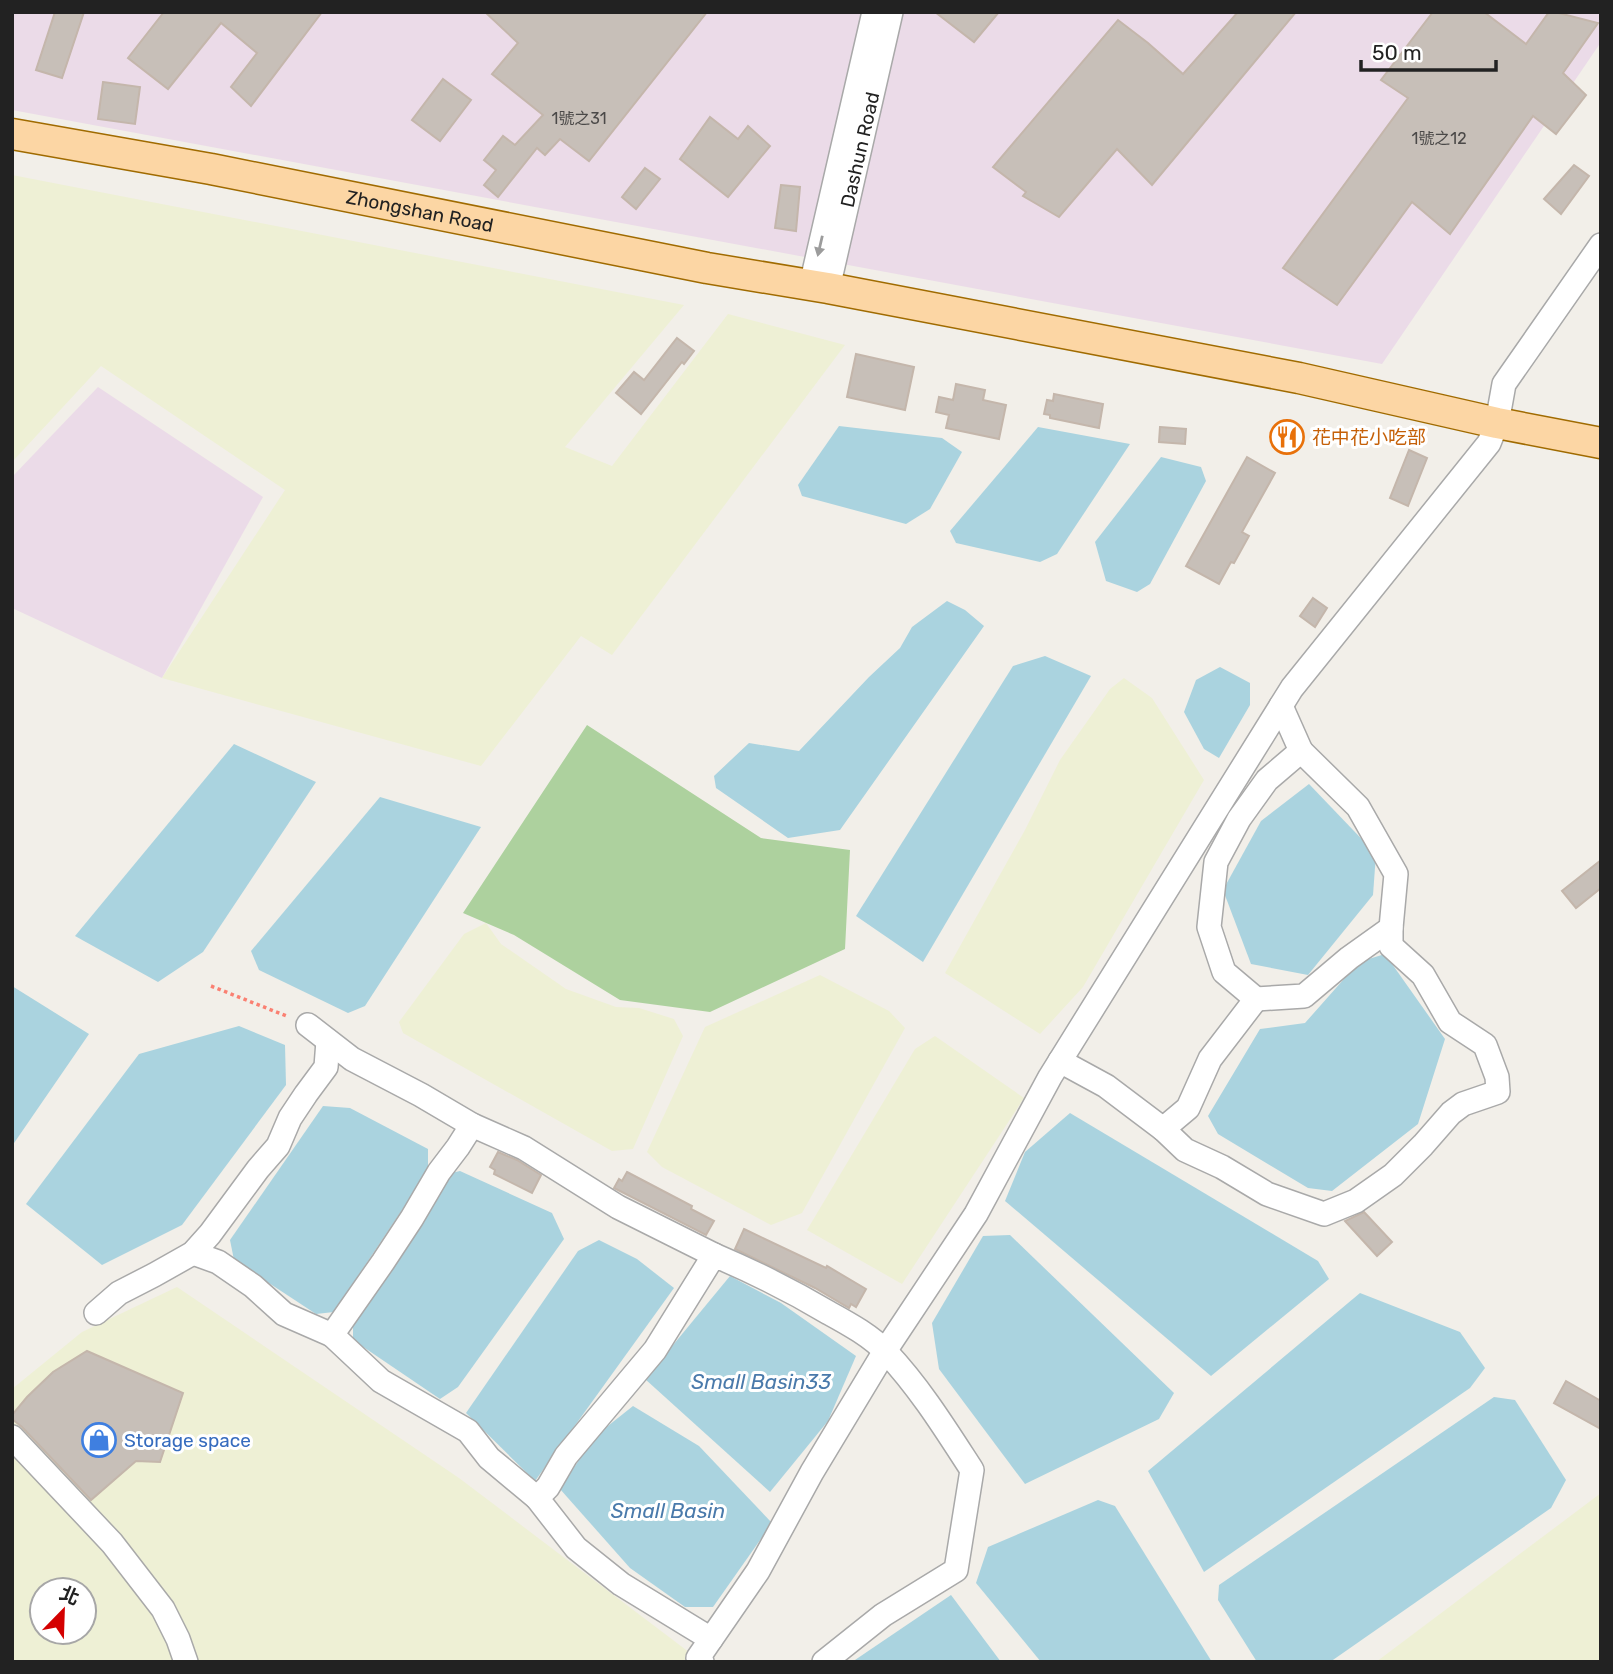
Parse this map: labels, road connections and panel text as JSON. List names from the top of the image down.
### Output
{
  "streets": {
    "main road": ["Zhongshan Road"],
    "street": ["Dashun Road"]
  },
  "crossings": [
    ["Dashun Road", "Zhongshan Road"]
  ],
  "water": ["Small Basin33", "Small Basin"],
  "places": {
    "restaurant": ["花中花小吃部"],
    "shop": ["Storage space"]
  },
  "house_numbers": ["1號之31", "1號之12"],
  "scale_bar": "50 m",
  "north": "top right"
}
